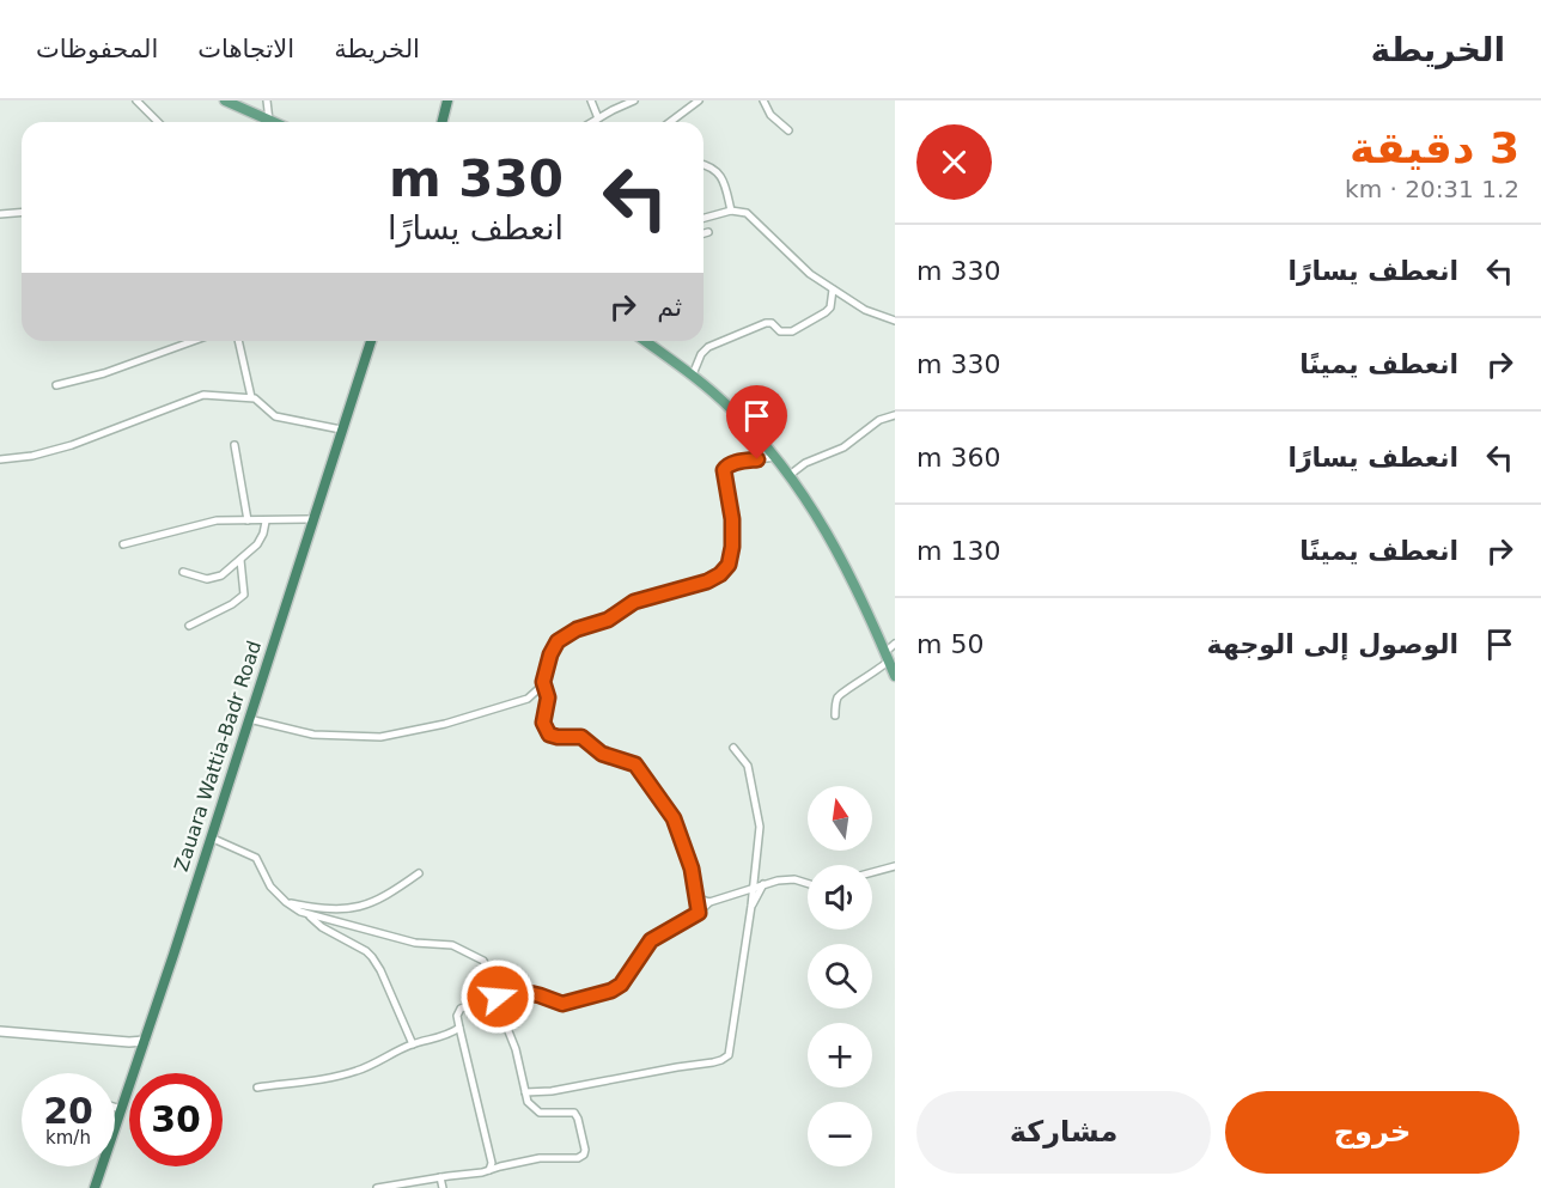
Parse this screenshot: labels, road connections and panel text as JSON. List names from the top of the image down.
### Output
{
  "streets": {
    "highway": ["Zauara Wattia-Badr Road"]
  },
  "north": "top",
  "page": {
    "header": "الخريطة",
    "nav": ["الخريطة", "الاتجاهات", "المحفوظات"],
    "heading": ["3 دقيقة", "1.2 km · 20:31"],
    "turn": ["330 m", "انعطف يسارًا"],
    "list": [
      {
        "name": "انعطف يسارًا",
        "value": "330 m"
      },
      {
        "name": "انعطف يمينًا",
        "value": "330 m"
      },
      {
        "name": "انعطف يسارًا",
        "value": "360 m"
      },
      {
        "name": "انعطف يمينًا",
        "value": "130 m"
      },
      {
        "name": "الوصول إلى الوجهة",
        "value": "50 m"
      }
    ],
    "then": "ثم",
    "map_buttons": ["+", "−"],
    "speed": "20 km/h",
    "limit": "30",
    "buttons": ["خروج", "مشاركة"]
  }
}
